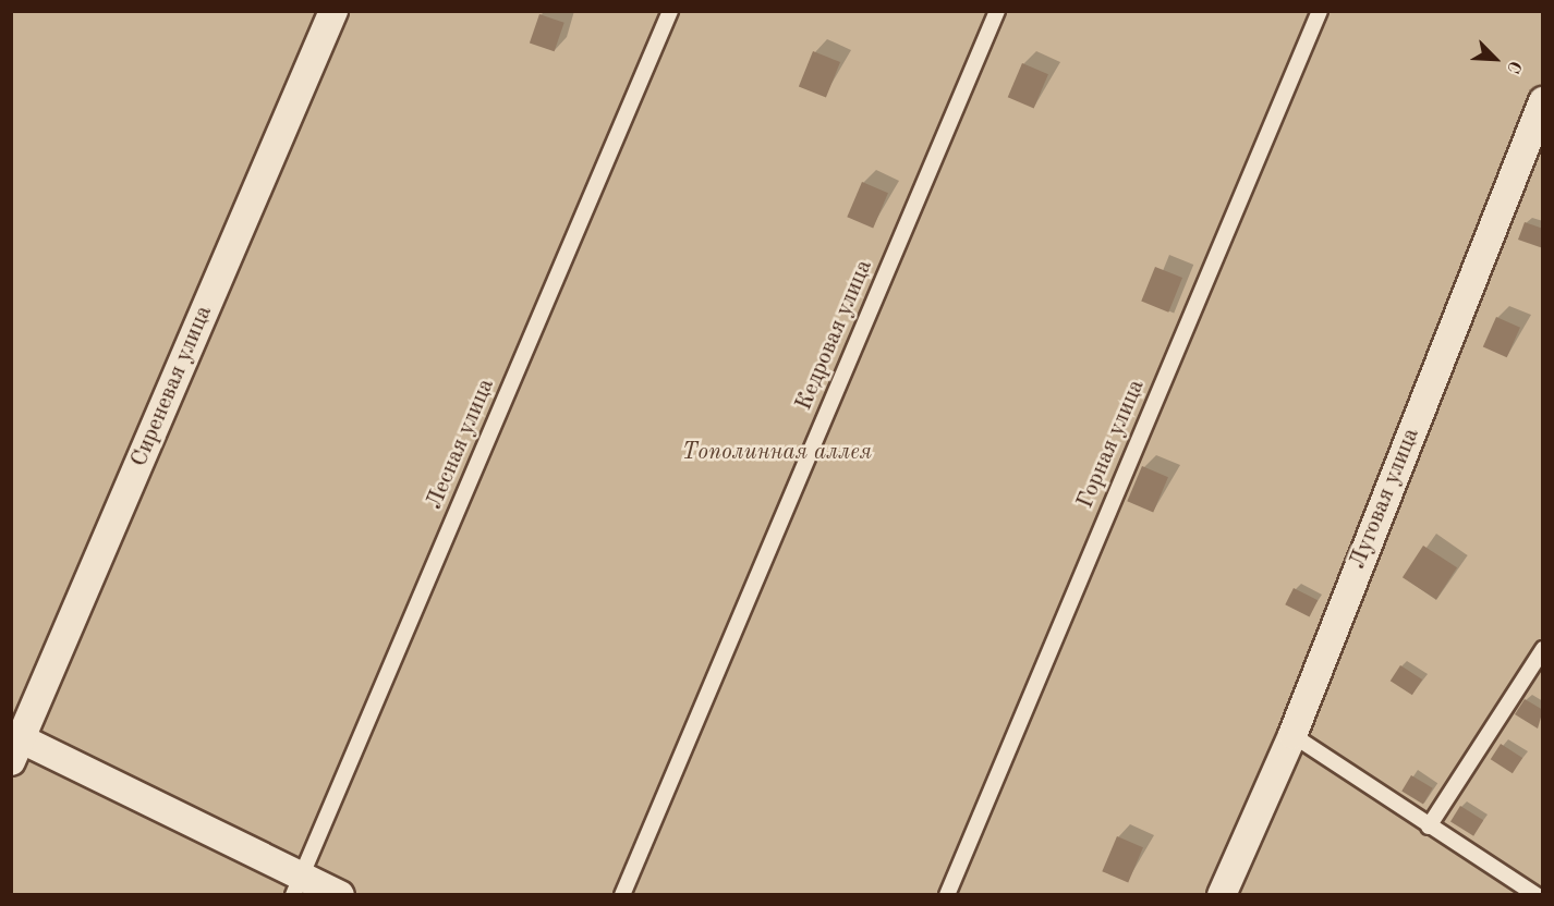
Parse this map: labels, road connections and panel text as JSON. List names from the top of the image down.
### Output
{
  "streets": {
    "street": ["Сиреневая улица", "Луговая улица"],
    "lane": ["Кедровая улица", "Лесная улица", "Горная улица"]
  },
  "parks": ["Тополинная аллея"],
  "north": "bottom right"
}
